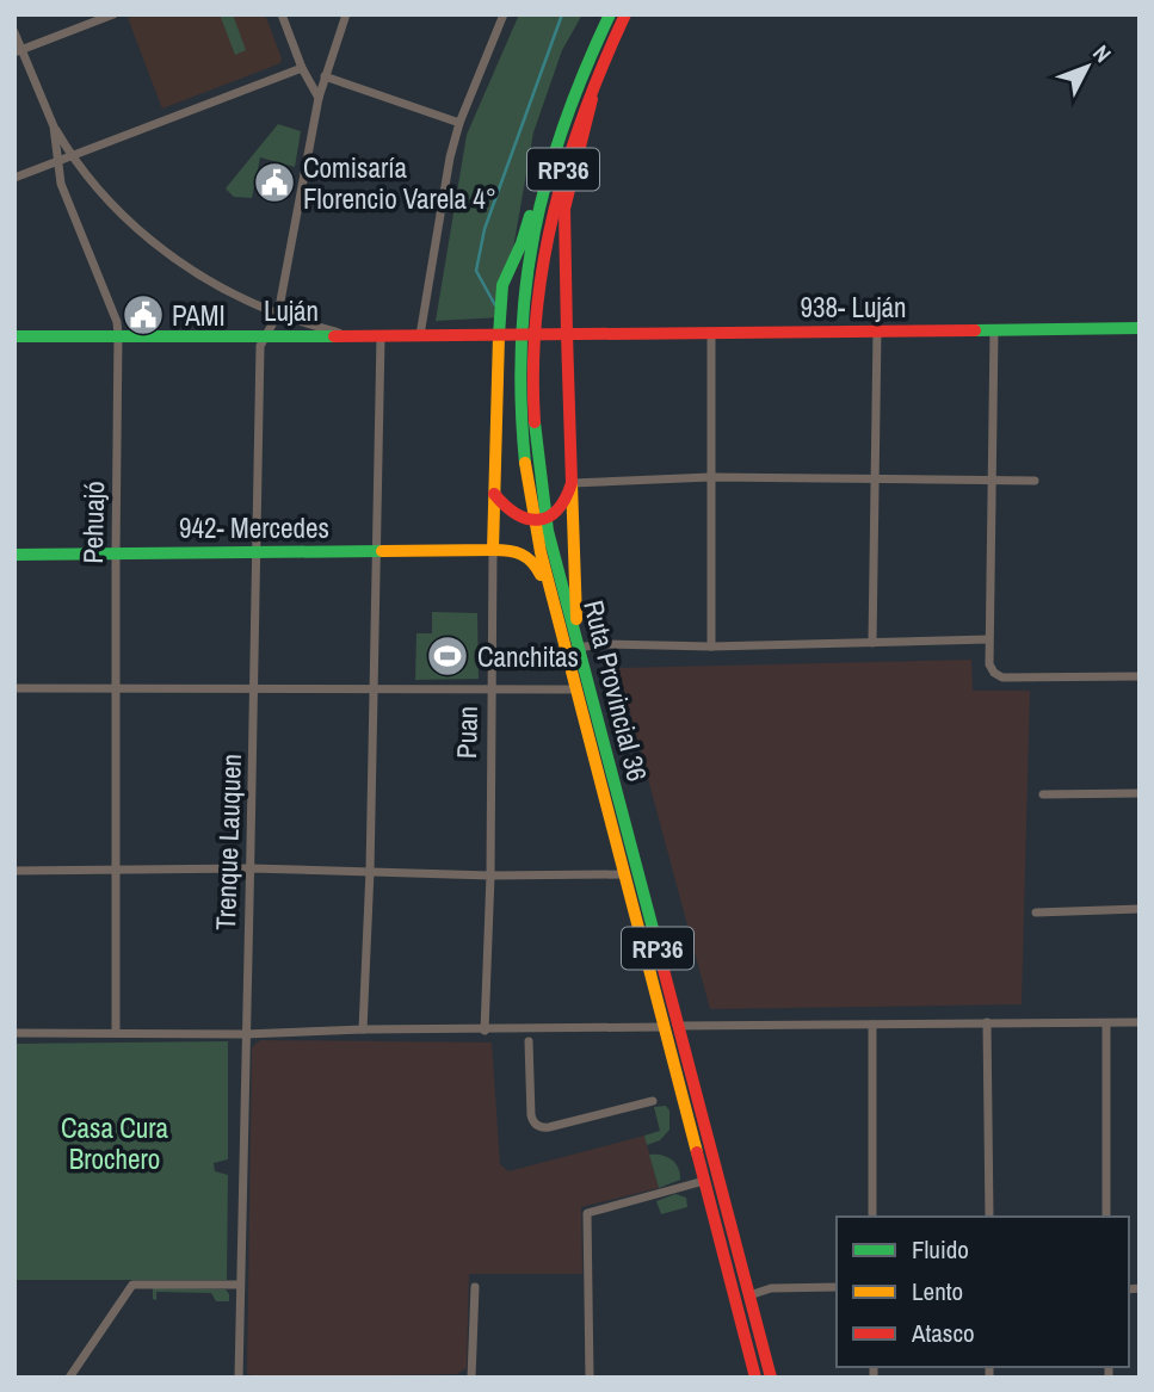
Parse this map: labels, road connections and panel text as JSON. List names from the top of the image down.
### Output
{
  "streets": {
    "main road": [
      "RP36",
      "938- Luján",
      "Luján",
      "942- Mercedes",
      "Ruta Provincial 36",
      "Puan"
    ],
    "street": ["Pehuajó", "Trenque Lauquen"]
  },
  "crossings": [
    ["938- Luján", "Luján"],
    ["Luján", "Pehuajó"],
    ["Luján", "Ruta Provincial 36"],
    ["Luján", "Puan"],
    ["Luján", "Trenque Lauquen"],
    ["Pehuajó", "942- Mercedes"],
    ["942- Mercedes", "Ruta Provincial 36"],
    ["942- Mercedes", "Puan"],
    ["942- Mercedes", "Trenque Lauquen"],
    ["Ruta Provincial 36", "Puan"]
  ],
  "parks": ["Casa Cura Brochero"],
  "places": {
    "public building": ["Comisaría Florencio Varela 4°", "PAMI"],
    "sports": ["Canchitas"]
  },
  "legend": ["Fluido", "Lento", "Atasco"],
  "north": "top right"
}
